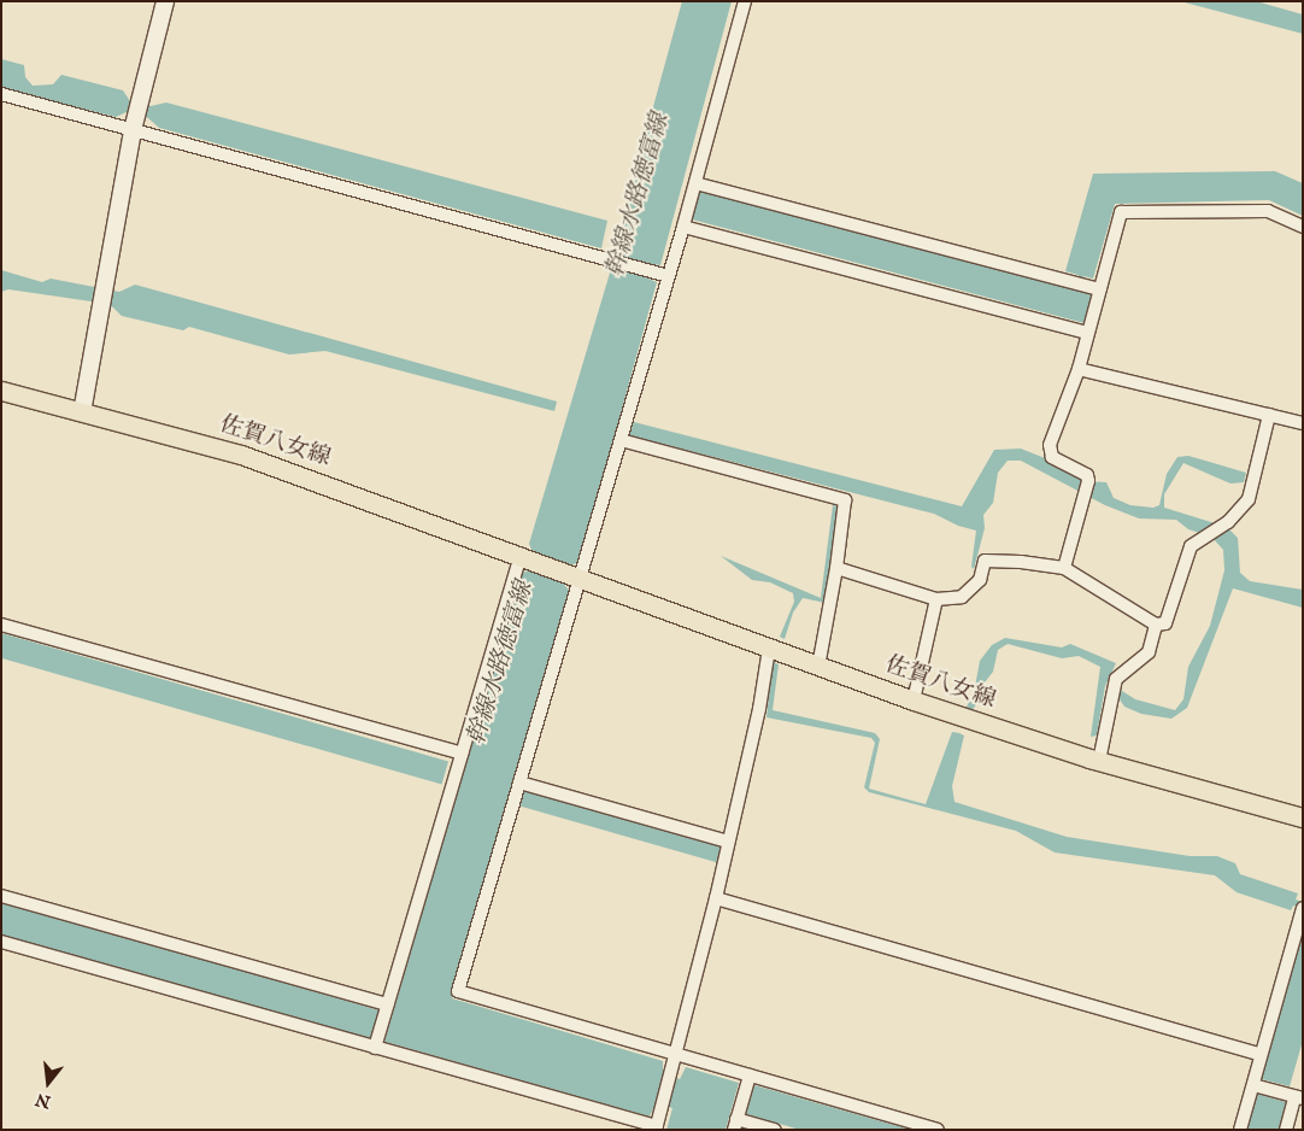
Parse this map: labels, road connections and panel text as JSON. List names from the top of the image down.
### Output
{
  "streets": {
    "main road": ["佐賀八女線"]
  },
  "water": ["幹線水路徳富線"],
  "north": "bottom"
}
